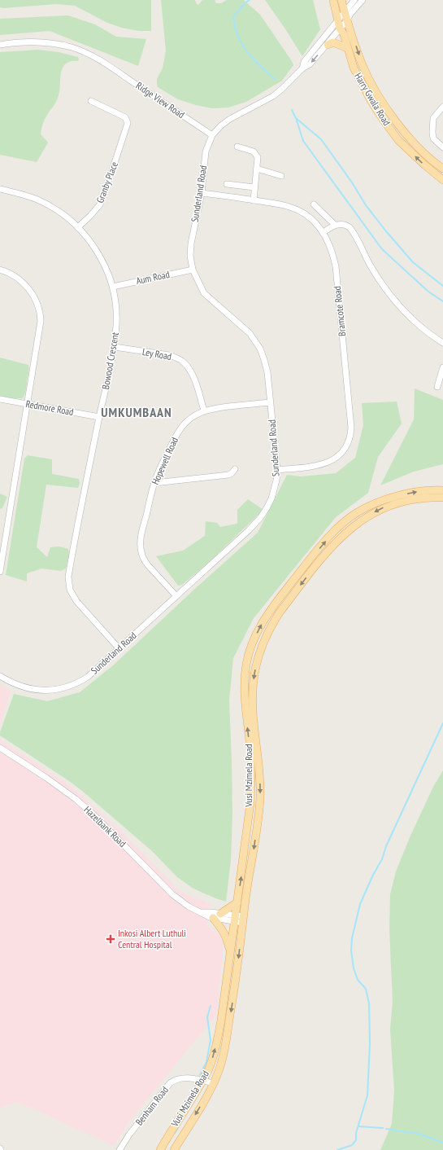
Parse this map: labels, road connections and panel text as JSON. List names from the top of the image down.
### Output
{
  "streets": {
    "main road": ["Harry Gwala Road", "Vusi Mzimela Road"],
    "street": [
      "Ridge View Road",
      "Granby Place",
      "Sunderland Road",
      "Aum Road",
      "Bramcote Road",
      "Ley Road",
      "Bowood Crescent",
      "Redmore Road",
      "Hopewell Road",
      "Hazelbank Road",
      "Benham Road"
    ]
  },
  "crossings": [
    ["Ridge View Road", "Sunderland Road"],
    ["Granby Place", "Bowood Crescent"],
    ["Sunderland Road", "Aum Road"],
    ["Sunderland Road", "Bramcote Road"],
    ["Sunderland Road", "Bowood Crescent"],
    ["Sunderland Road", "Hopewell Road"],
    ["Aum Road", "Bowood Crescent"],
    ["Ley Road", "Bowood Crescent"],
    ["Ley Road", "Hopewell Road"],
    ["Bowood Crescent", "Redmore Road"],
    ["Vusi Mzimela Road", "Hazelbank Road"],
    ["Vusi Mzimela Road", "Benham Road"]
  ],
  "districts": ["UMKUMBAAN"],
  "places": {
    "health": ["Inkosi Albert Luthuli Central Hospital"]
  }
}
